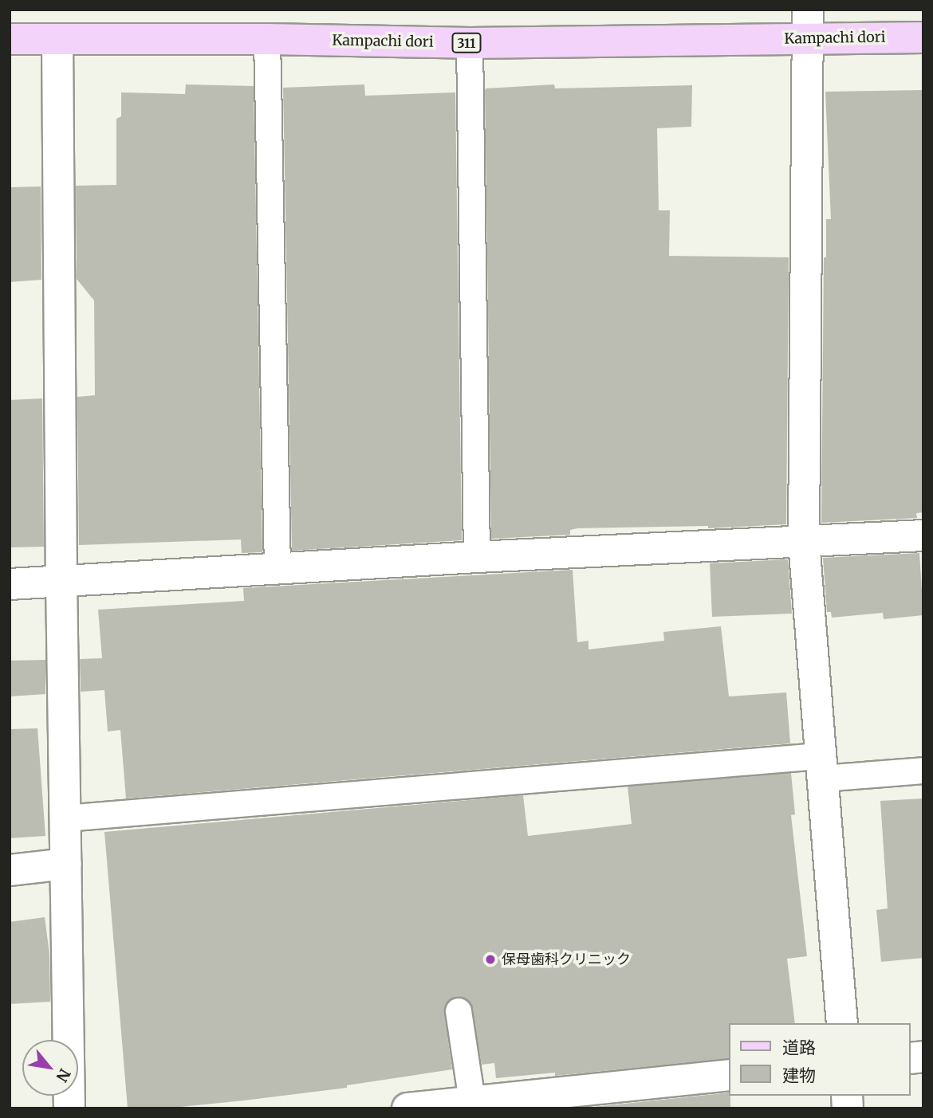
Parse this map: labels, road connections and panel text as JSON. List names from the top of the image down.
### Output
{
  "streets": {
    "main road": ["Kampachi dori", "311"]
  },
  "places": ["保母歯科クリニック"],
  "legend": ["道路", "建物"],
  "north": "bottom right"
}
